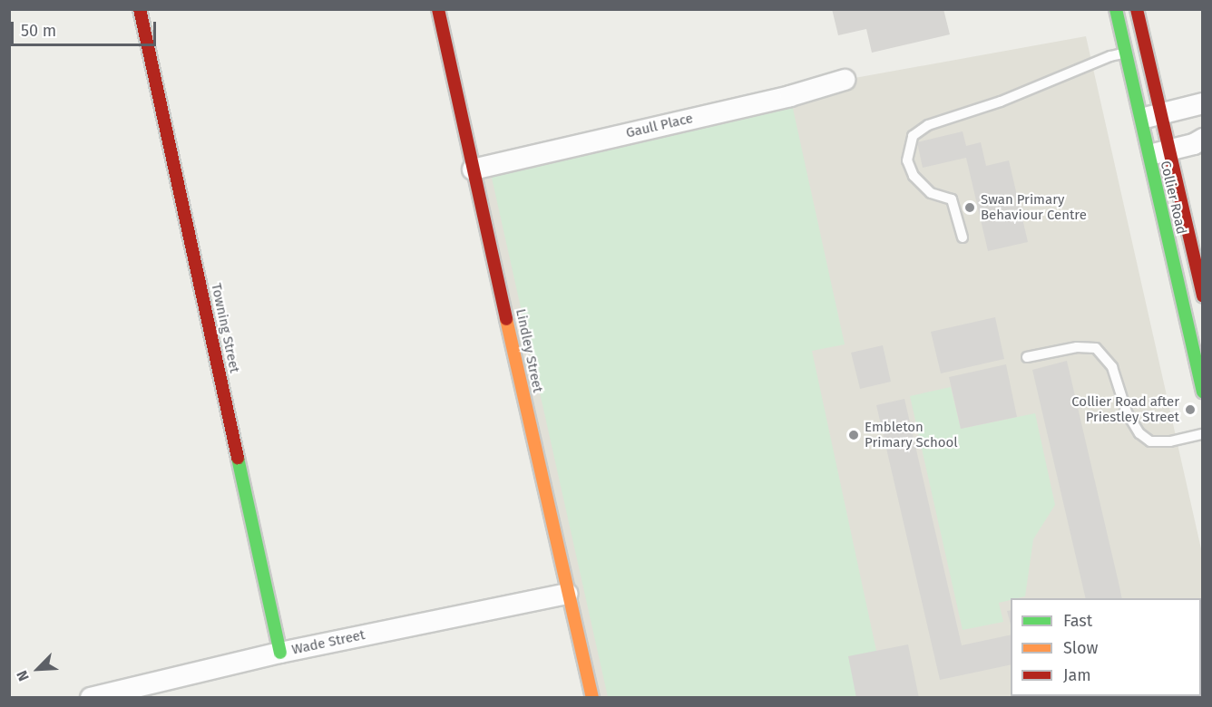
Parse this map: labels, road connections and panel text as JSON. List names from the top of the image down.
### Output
{
  "streets": {
    "street": [
      "Gaull Place",
      "Collier Road",
      "Towning Street",
      "Lindley Street",
      "Wade Street"
    ]
  },
  "crossings": [
    ["Gaull Place", "Lindley Street"],
    ["Towning Street", "Wade Street"],
    ["Lindley Street", "Wade Street"]
  ],
  "places": ["Swan Primary Behaviour Centre", "Collier Road after Priestley Street", "Embleton Primary School"],
  "legend": ["Fast", "Slow", "Jam"],
  "scale_bar": "50 m",
  "north": "bottom left"
}
